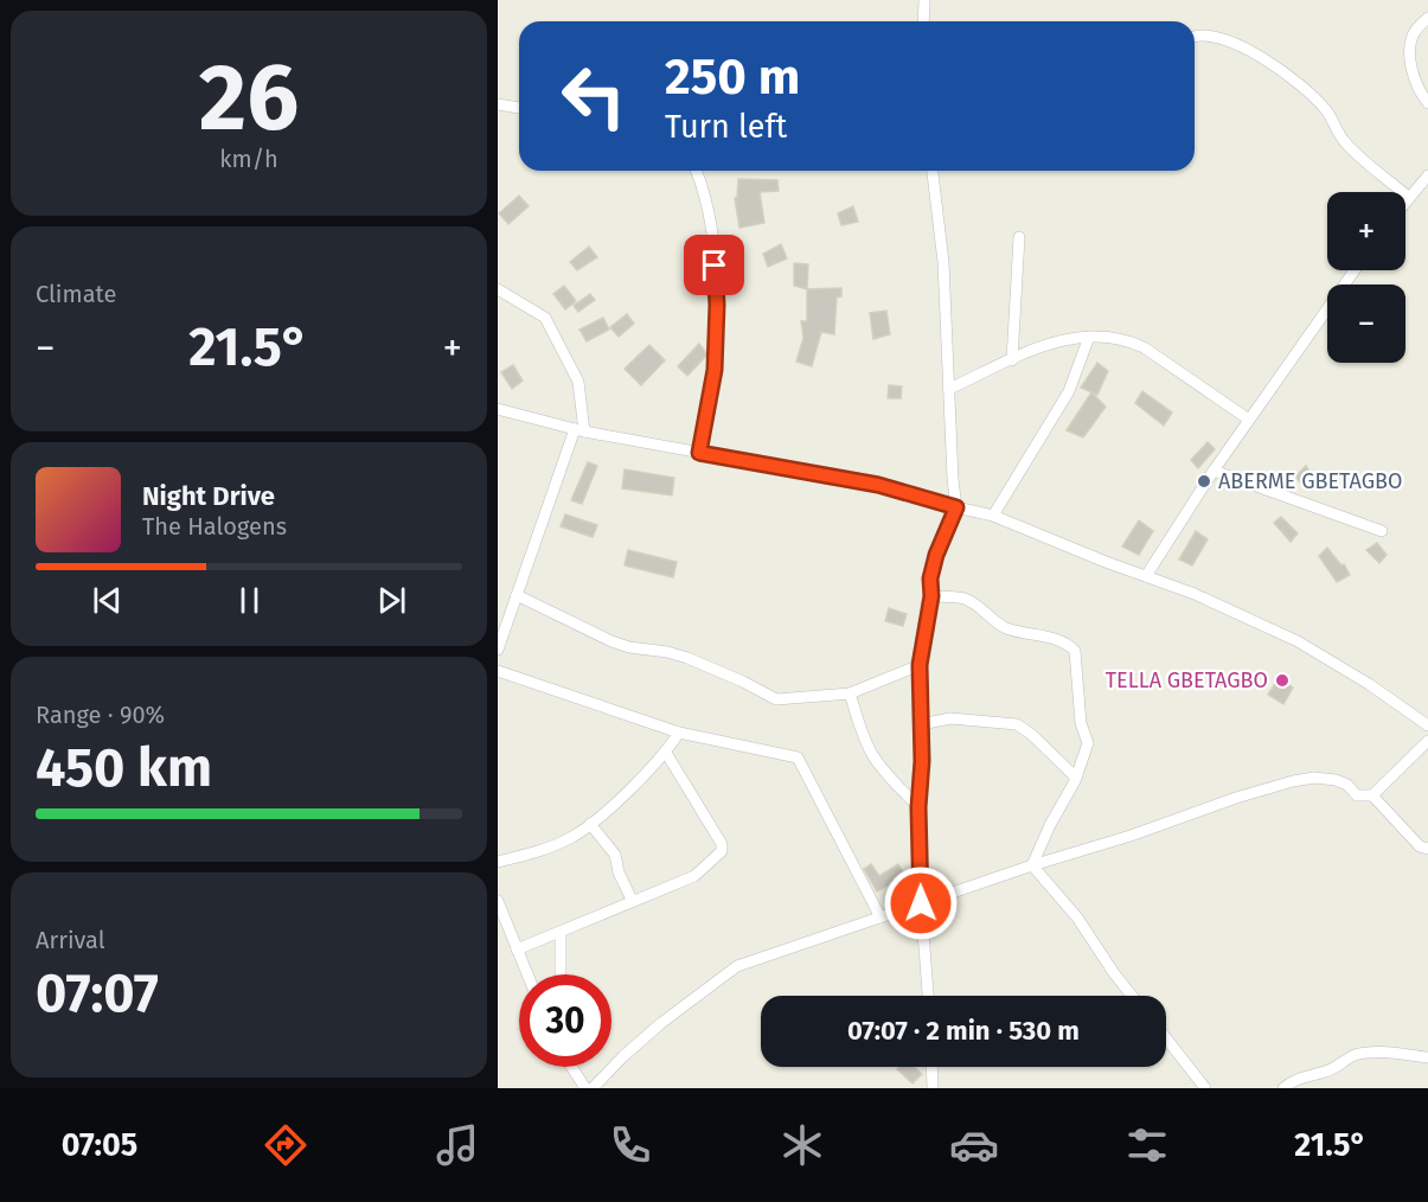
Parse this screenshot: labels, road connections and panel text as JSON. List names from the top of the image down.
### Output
{
  "places": ["ABERME GBETAGBO", "TELLA GBETAGBO"],
  "page": {
    "tile": [
      ["26", "km/h"],
      "Climate",
      ["Range · 90%", "450 km"],
      ["Arrival", "07:07"]
    ],
    "turn": ["250 m", "Turn left"],
    "map_buttons": ["+", "−"],
    "heat": ["−", "21.5°", "+"],
    "song": ["Night Drive", "The Halogens"],
    "limit": "30",
    "trip": "07:07 · 2 min · 530 m",
    "tabs": ["07:05", "21.5°"]
  }
}
